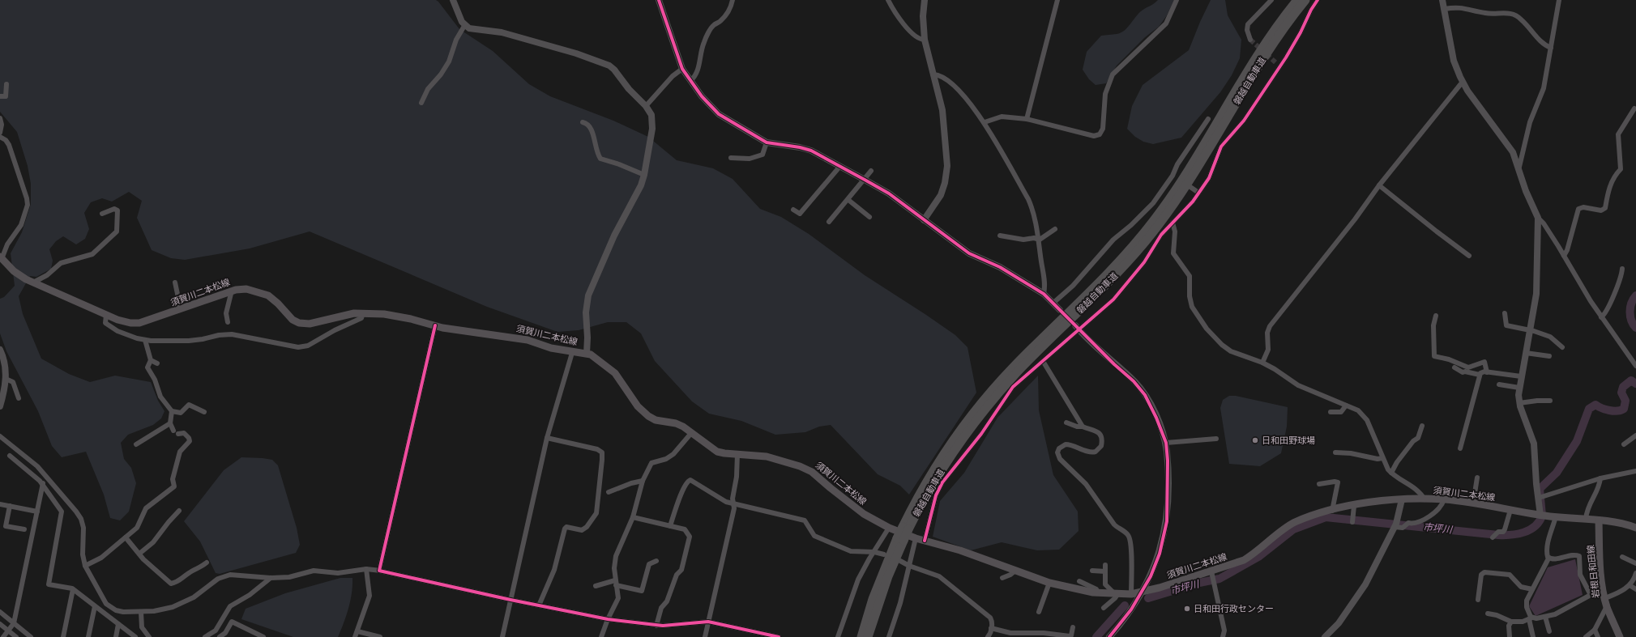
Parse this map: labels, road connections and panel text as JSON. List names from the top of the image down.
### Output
{
  "streets": {
    "highway": ["磐越自動車道"],
    "main road": ["須賀川二本松線", "岩根日和田線"]
  },
  "crossings": [
    ["須賀川二本松線", "岩根日和田線"]
  ],
  "water": ["市坪川"],
  "places": ["日和田野球場", "日和田行政センター"]
}
